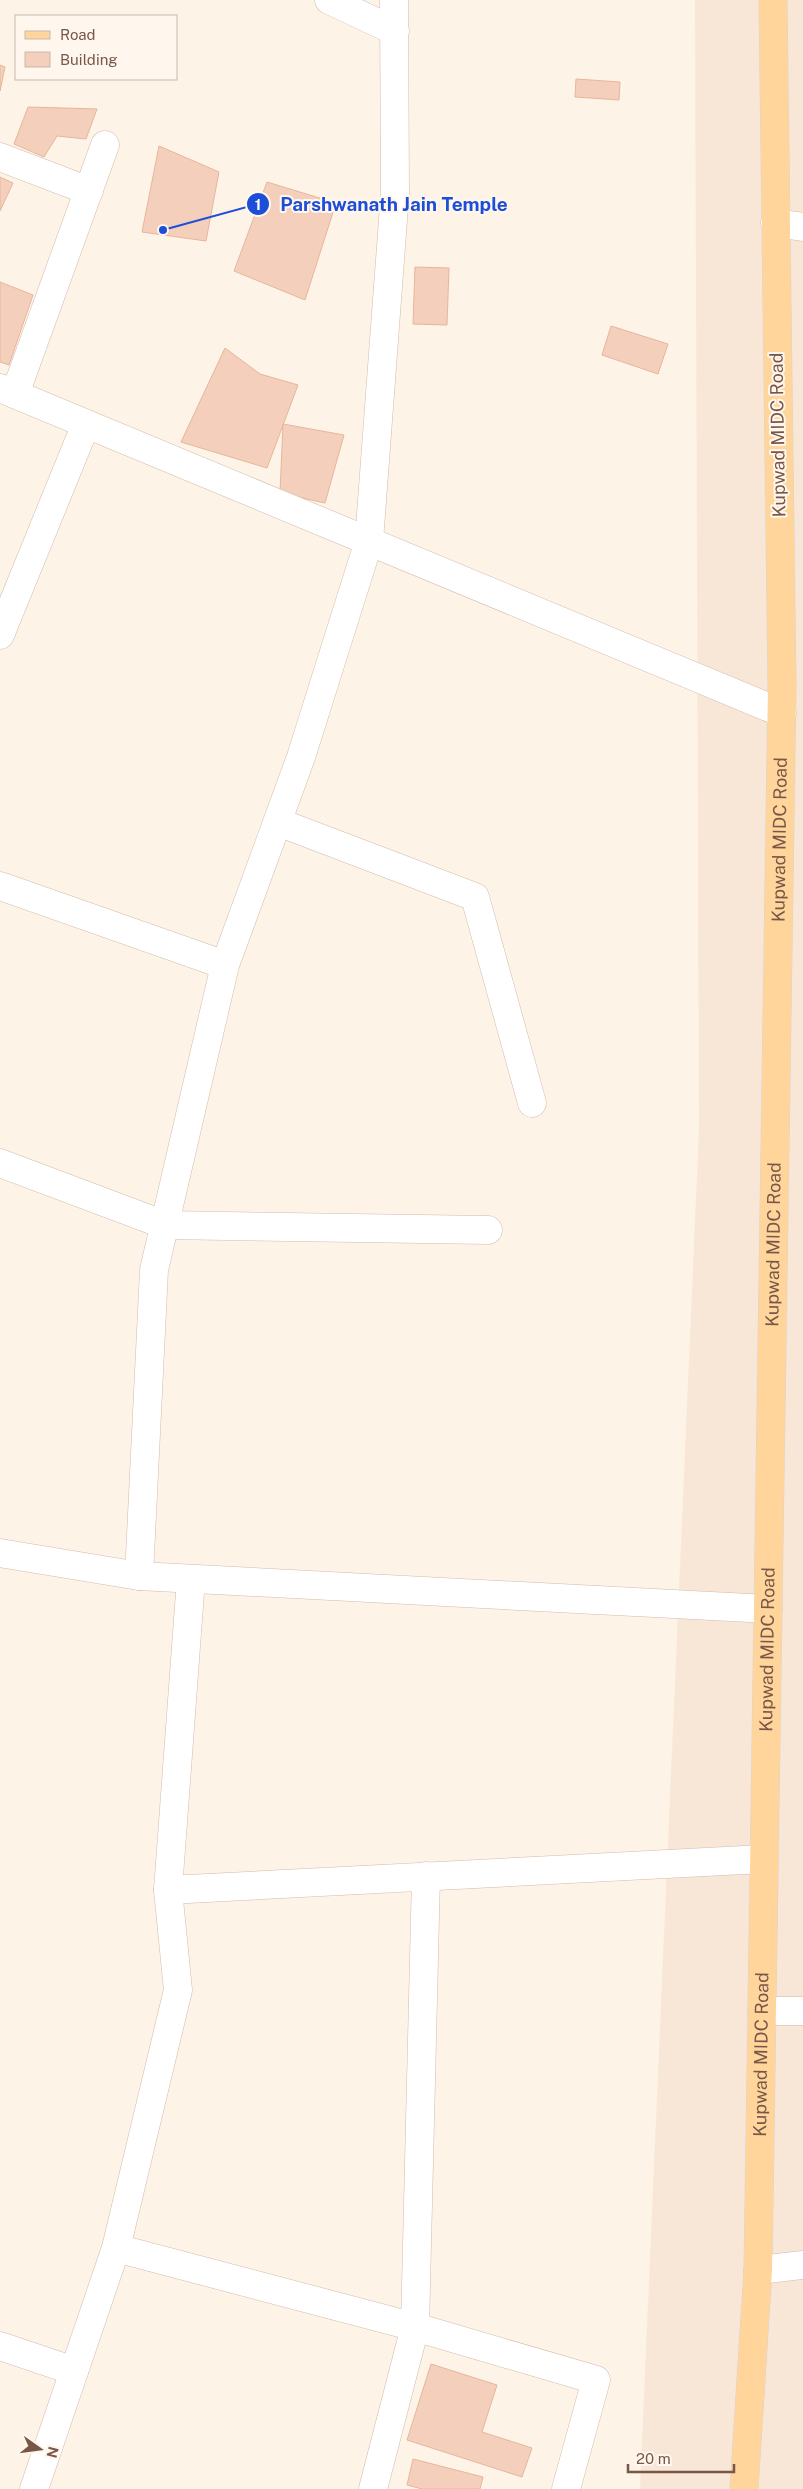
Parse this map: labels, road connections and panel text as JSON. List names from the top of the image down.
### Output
{
  "streets": {
    "main road": ["Kupwad MIDC Road"]
  },
  "places": ["Parshwanath Jain Temple"],
  "legend": ["Road", "Building"],
  "scale_bar": "20 m",
  "north": "right"
}
